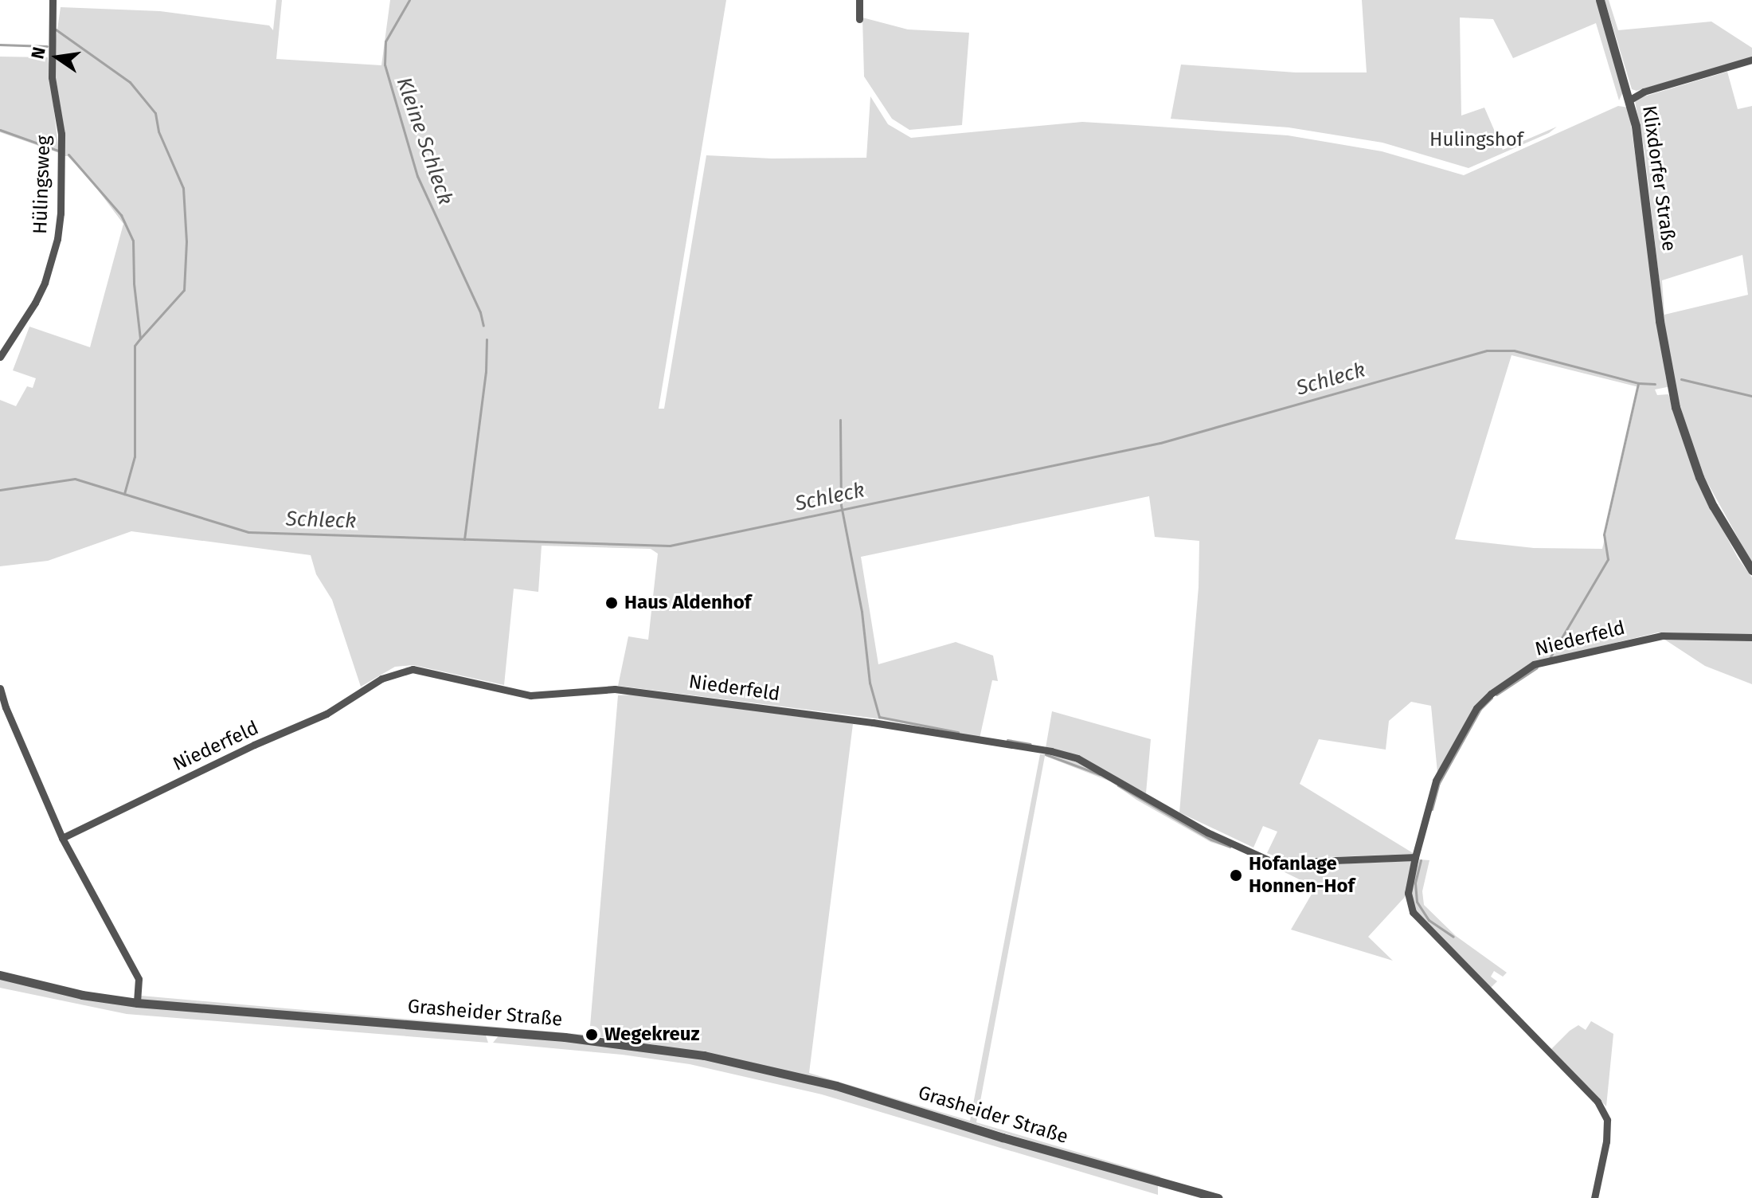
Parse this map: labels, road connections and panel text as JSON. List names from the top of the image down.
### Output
{
  "streets": {
    "street": [
      "Klixdorfer Straße",
      "Hülingsweg",
      "Niederfeld",
      "Grasheider Straße"
    ]
  },
  "water": ["Kleine Schleck", "Schleck"],
  "parks": ["Hulingshof"],
  "places": ["Haus Aldenhof", "Hofanlage Honnen-Hof", "Wegekreuz"],
  "north": "left"
}
